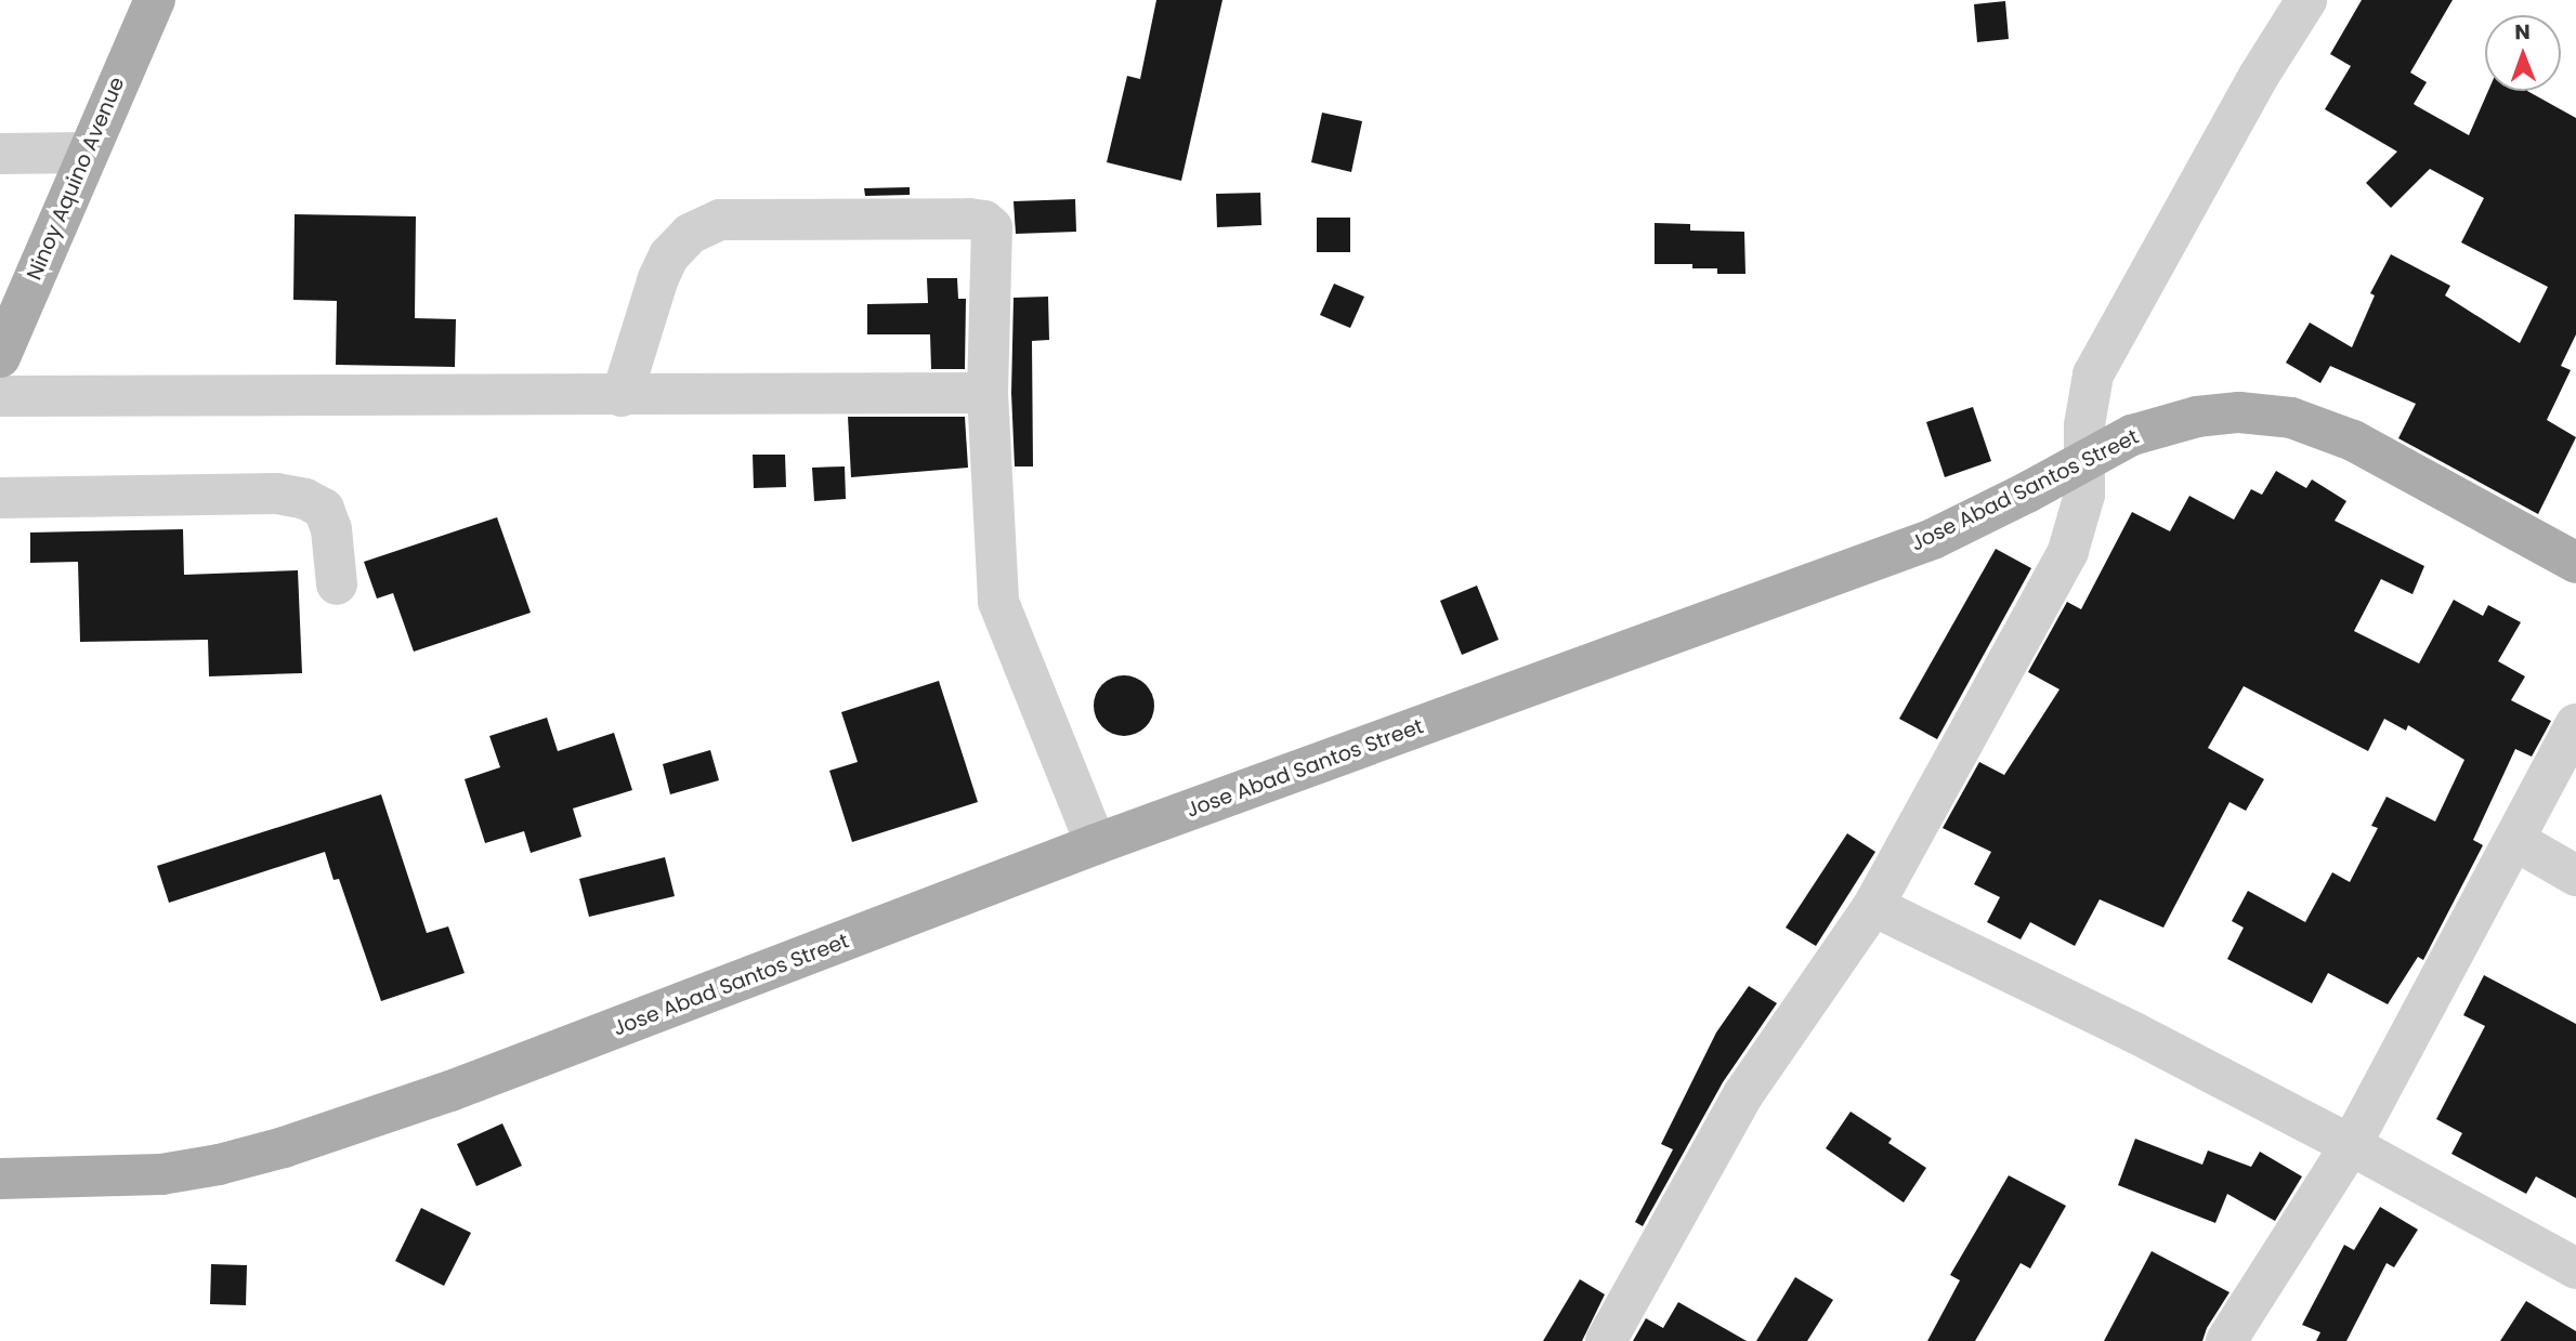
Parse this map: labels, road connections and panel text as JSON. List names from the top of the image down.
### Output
{
  "streets": {
    "main road": ["Ninoy Aquino Avenue", "Jose Abad Santos Street"]
  },
  "north": "top"
}
